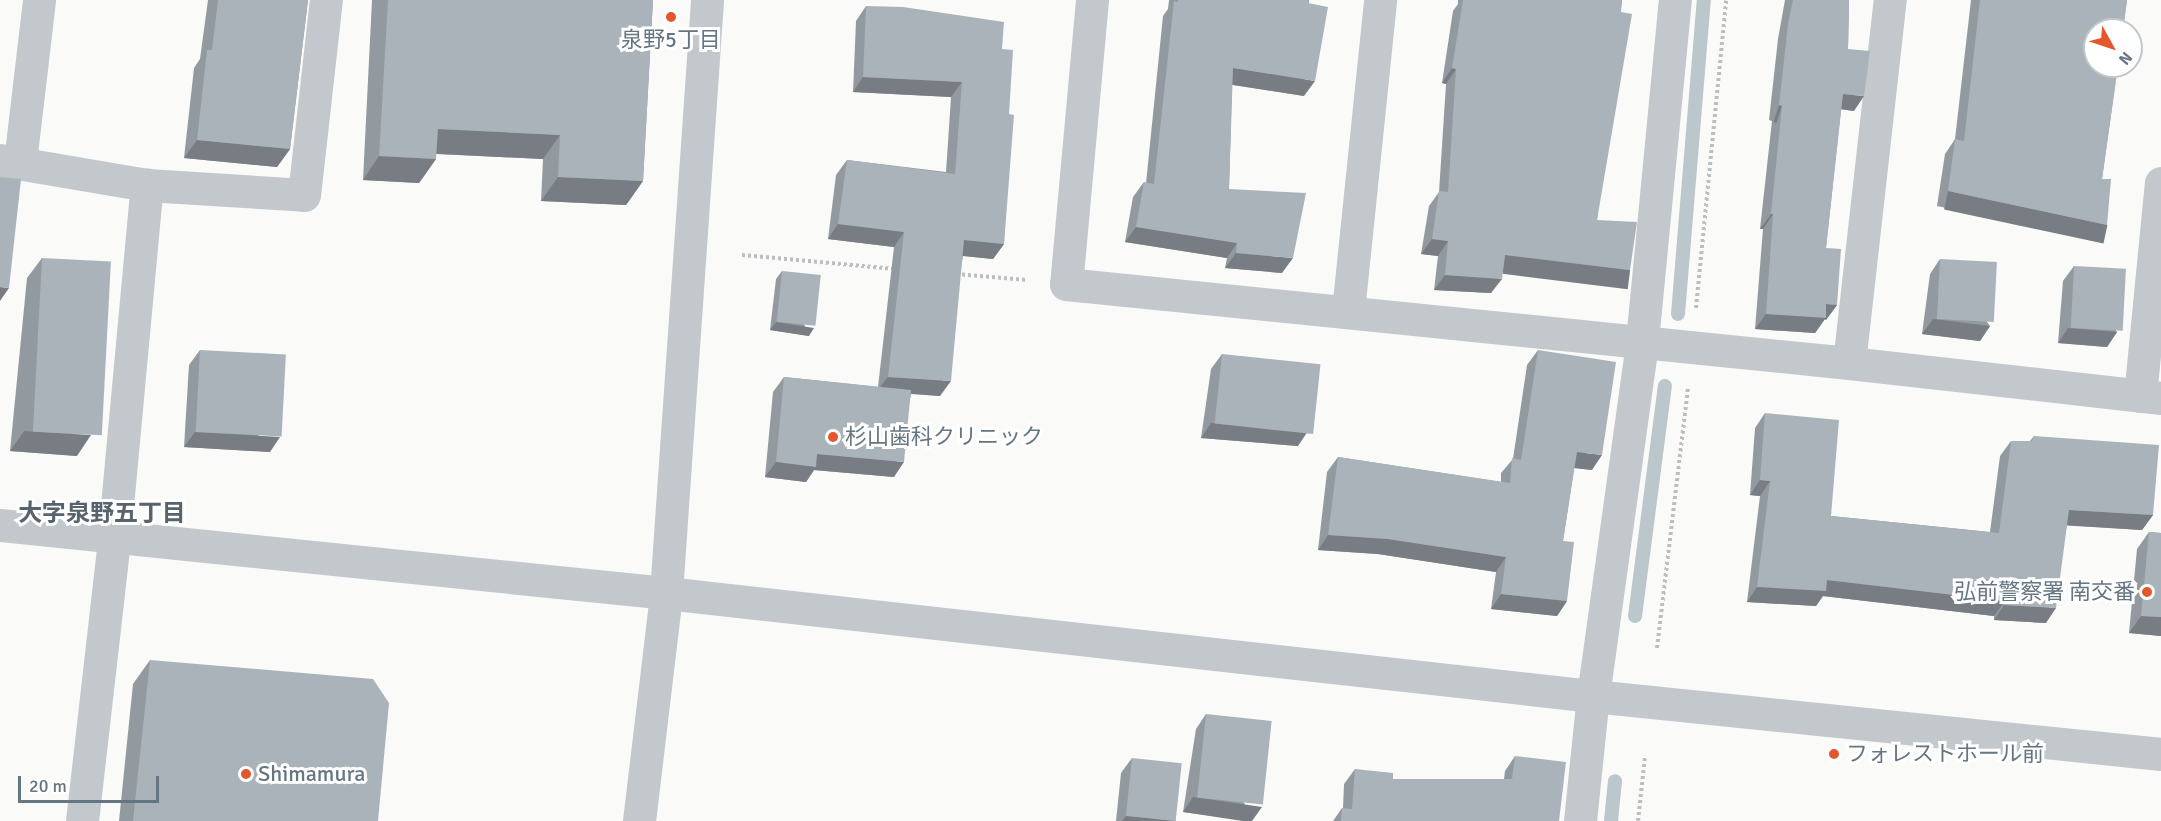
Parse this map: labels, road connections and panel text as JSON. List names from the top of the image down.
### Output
{
  "districts": ["大字泉野五丁目"],
  "places": [
    "泉野5丁目",
    "杉山歯科クリニック",
    "弘前警察署 南交番",
    "フォレストホール前",
    "Shimamura"
  ],
  "scale_bar": "20 m",
  "north": "bottom right"
}
